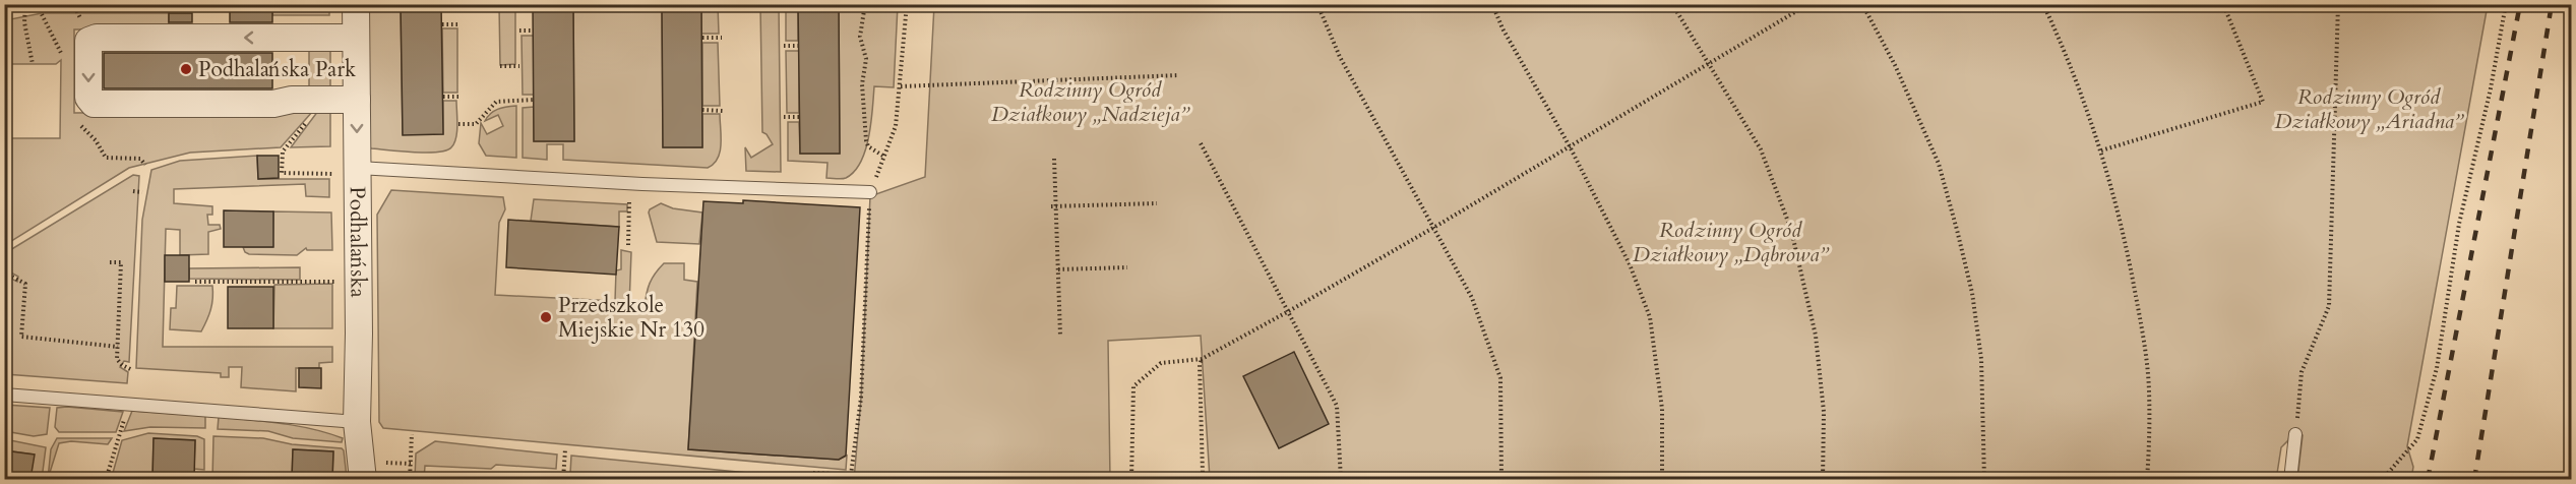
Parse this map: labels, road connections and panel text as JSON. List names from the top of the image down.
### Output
{
  "streets": {
    "street": ["Podhalańska"]
  },
  "parks": ["Rodzinny Ogród Działkowy „Nadzieja”", "Rodzinny Ogród Działkowy „Ariadna”", "Rodzinny Ogród Działkowy „Dąbrowa”"],
  "places": ["Podhalańska Park", "Przedszkole Miejskie Nr 130"]
}
